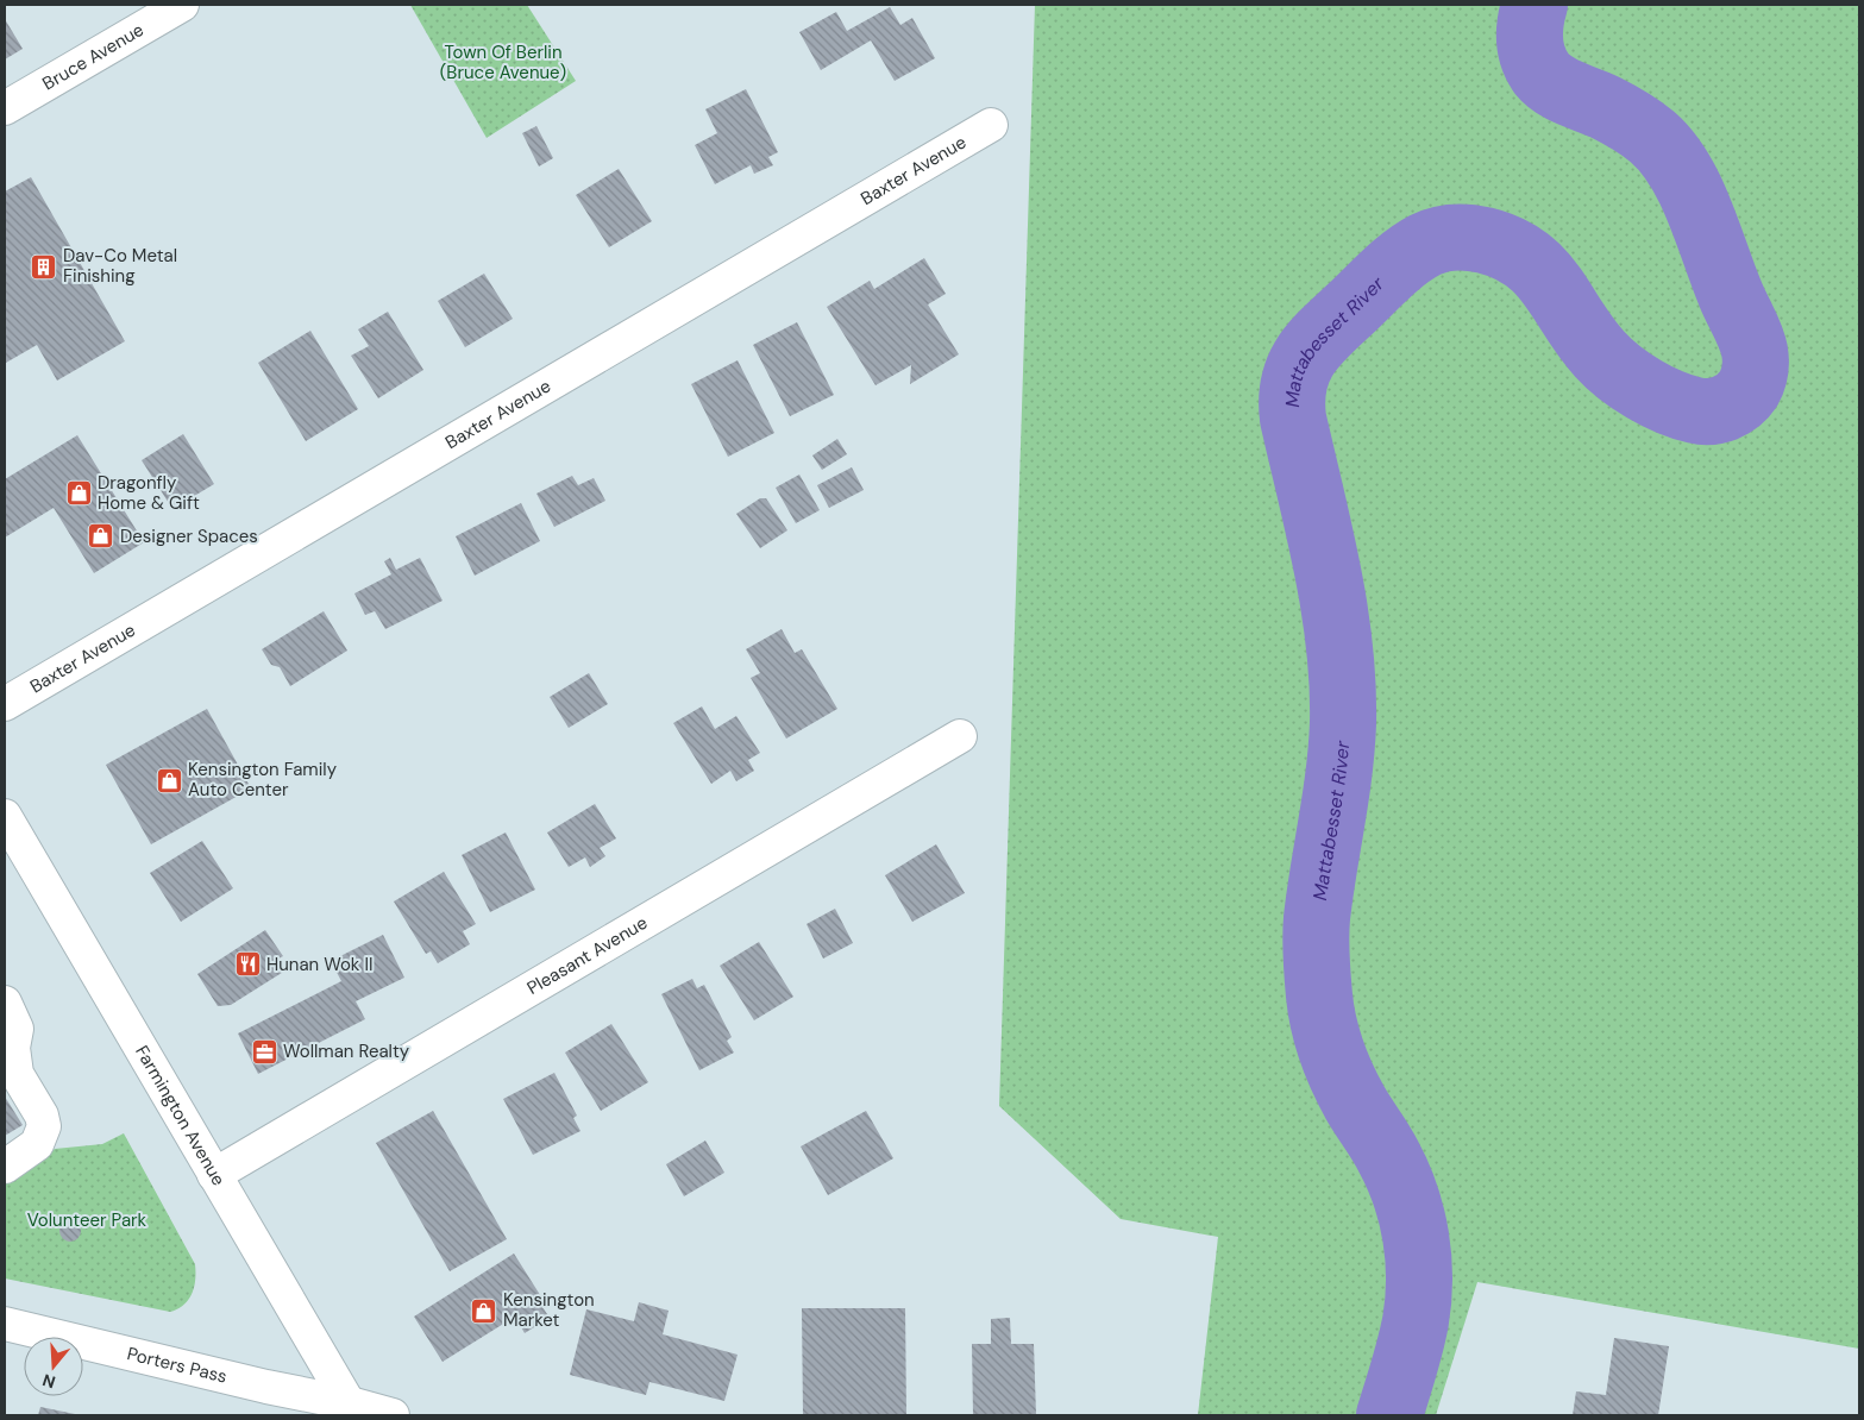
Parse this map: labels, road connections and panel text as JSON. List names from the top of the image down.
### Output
{
  "streets": {
    "street": [
      "Bruce Avenue",
      "Baxter Avenue",
      "Pleasant Avenue",
      "Farmington Avenue",
      "Porters Pass"
    ]
  },
  "crossings": [
    ["Pleasant Avenue", "Farmington Avenue"],
    ["Farmington Avenue", "Porters Pass"]
  ],
  "water": ["Mattabesset River"],
  "parks": ["Town Of Berlin (Bruce Avenue)", "Volunteer Park"],
  "places": {
    "building": ["Dav-Co Metal Finishing"],
    "shop": [
      "Dragonfly Home & Gift",
      "Designer Spaces",
      "Kensington Family Auto Center",
      "Kensington Market"
    ],
    "restaurant": ["Hunan Wok II"],
    "office": ["Wollman Realty"]
  },
  "north": "bottom"
}
